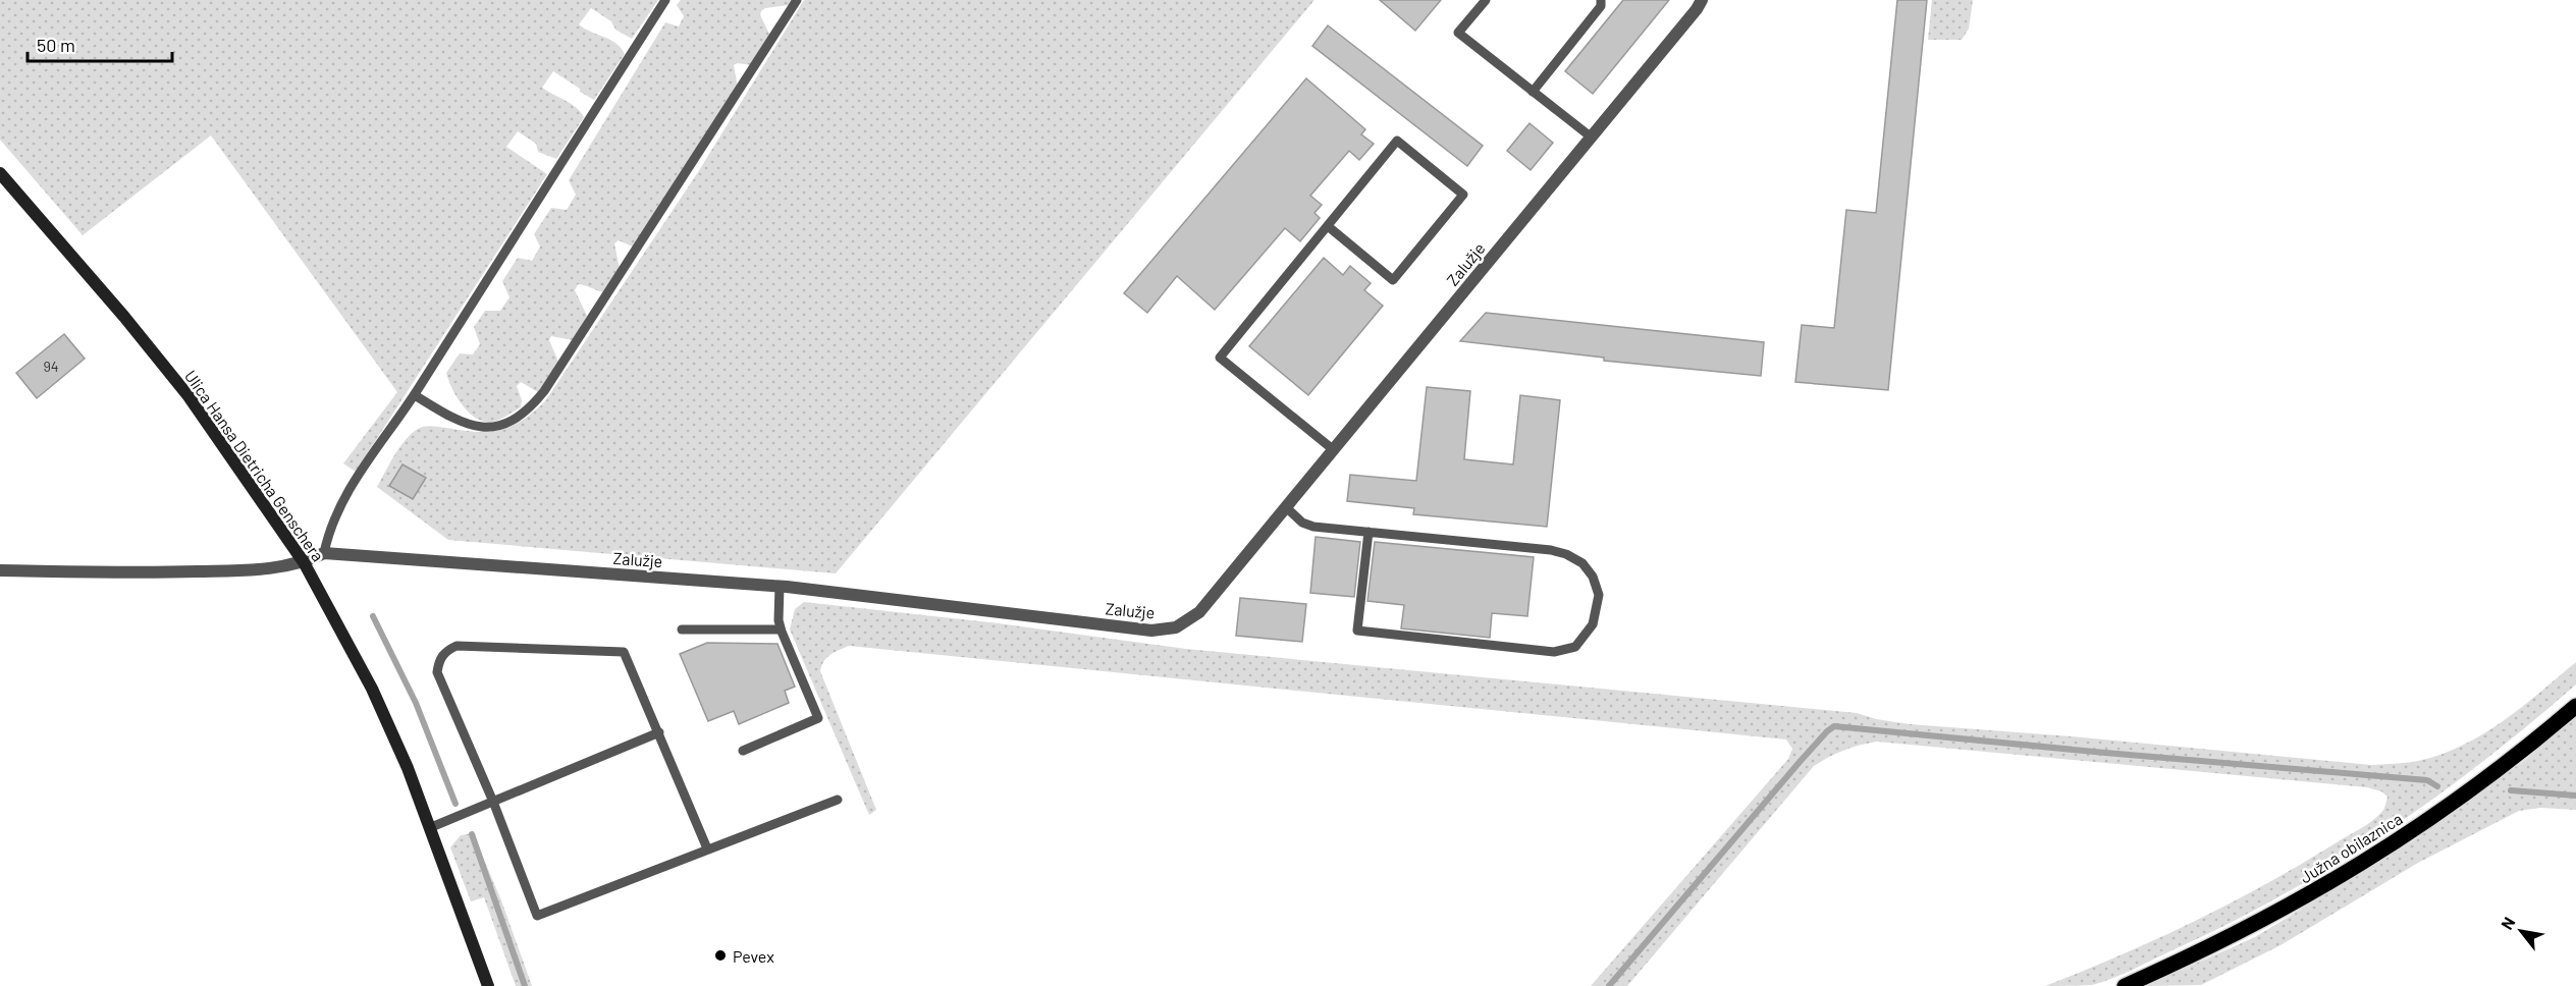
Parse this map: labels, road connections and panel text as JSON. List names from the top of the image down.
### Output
{
  "streets": {
    "main road": ["Ulica Hansa Dietricha Genschera", "Južna obilaznica"],
    "street": ["Zalužje"]
  },
  "crossings": [
    ["Zalužje", "Ulica Hansa Dietricha Genschera"]
  ],
  "places": ["Pevex"],
  "house_numbers": ["94"],
  "scale_bar": "50 m",
  "north": "top left"
}
